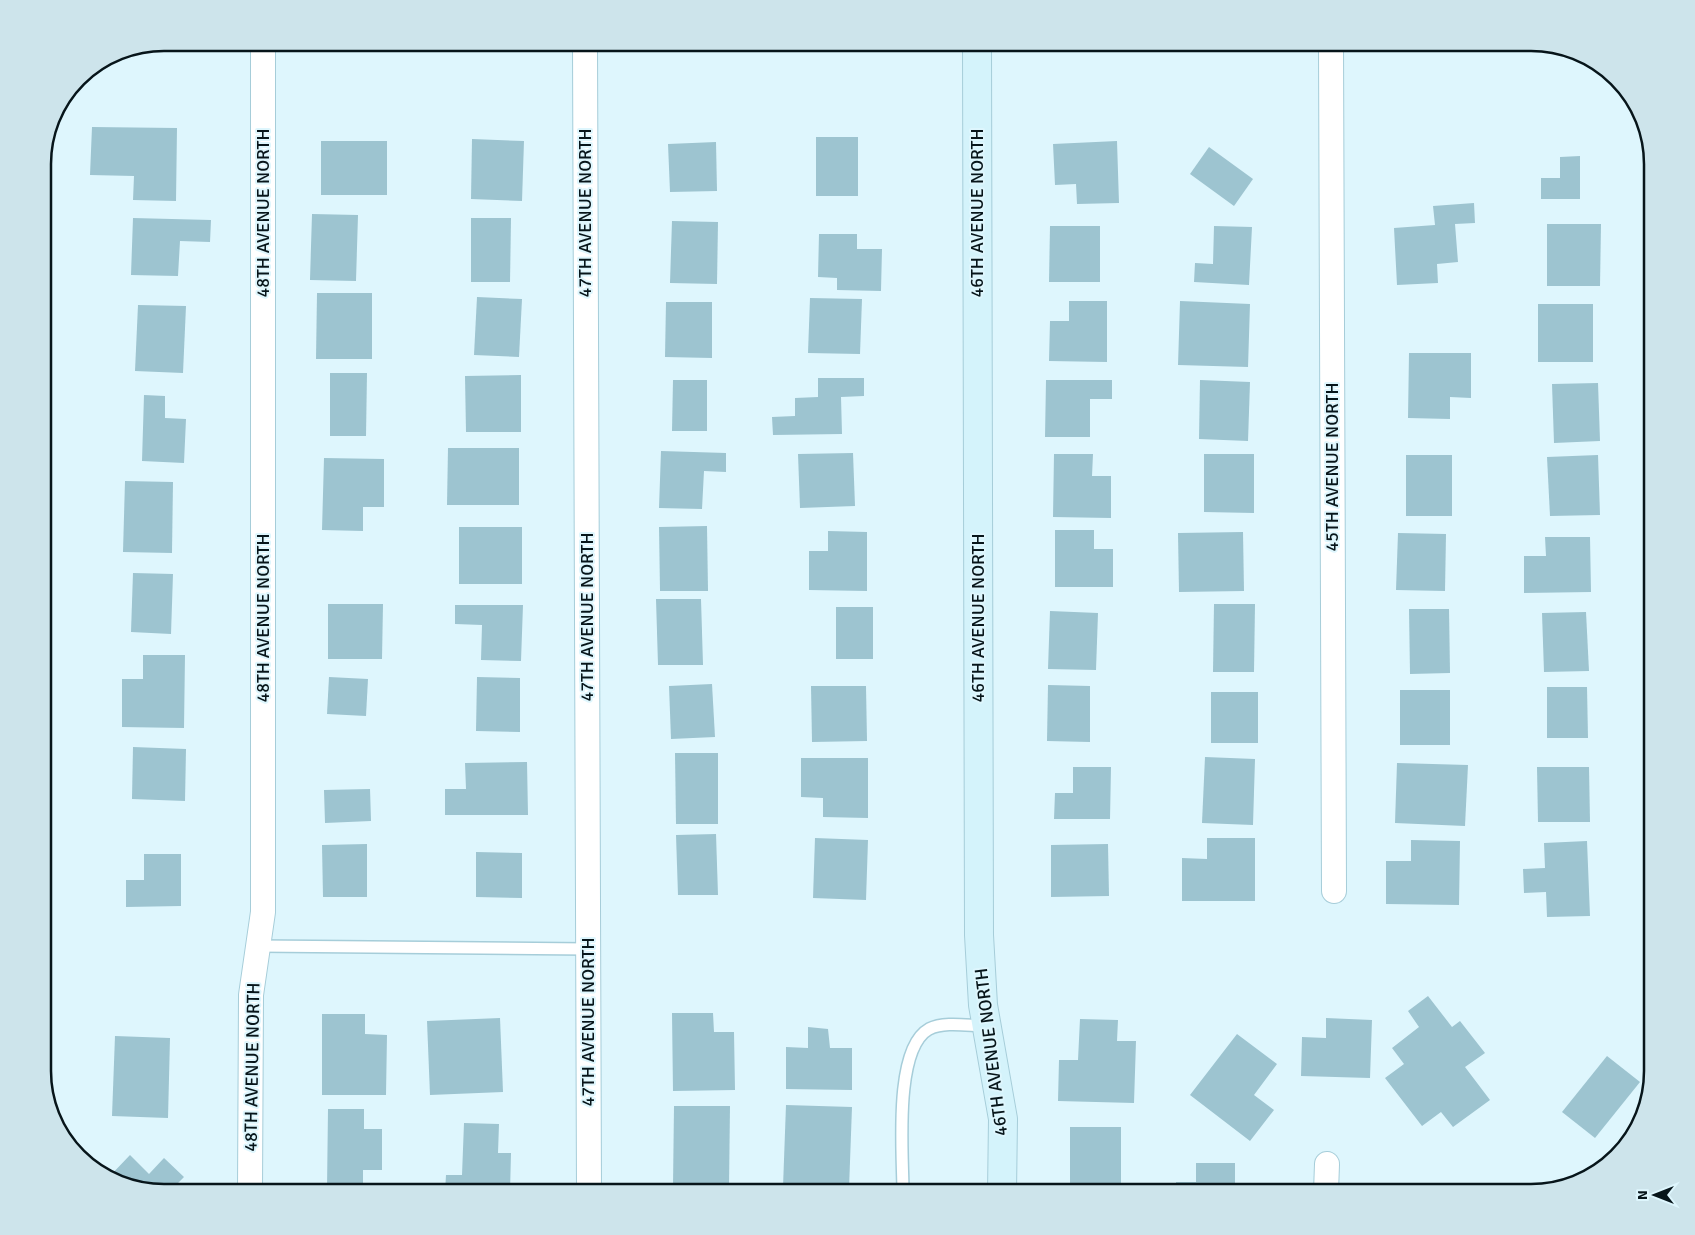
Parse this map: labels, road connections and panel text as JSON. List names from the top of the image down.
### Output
{
  "streets": {
    "street": [
      "48TH AVENUE NORTH",
      "47TH AVENUE NORTH",
      "46TH AVENUE NORTH",
      "45TH AVENUE NORTH"
    ]
  },
  "north": "left"
}
